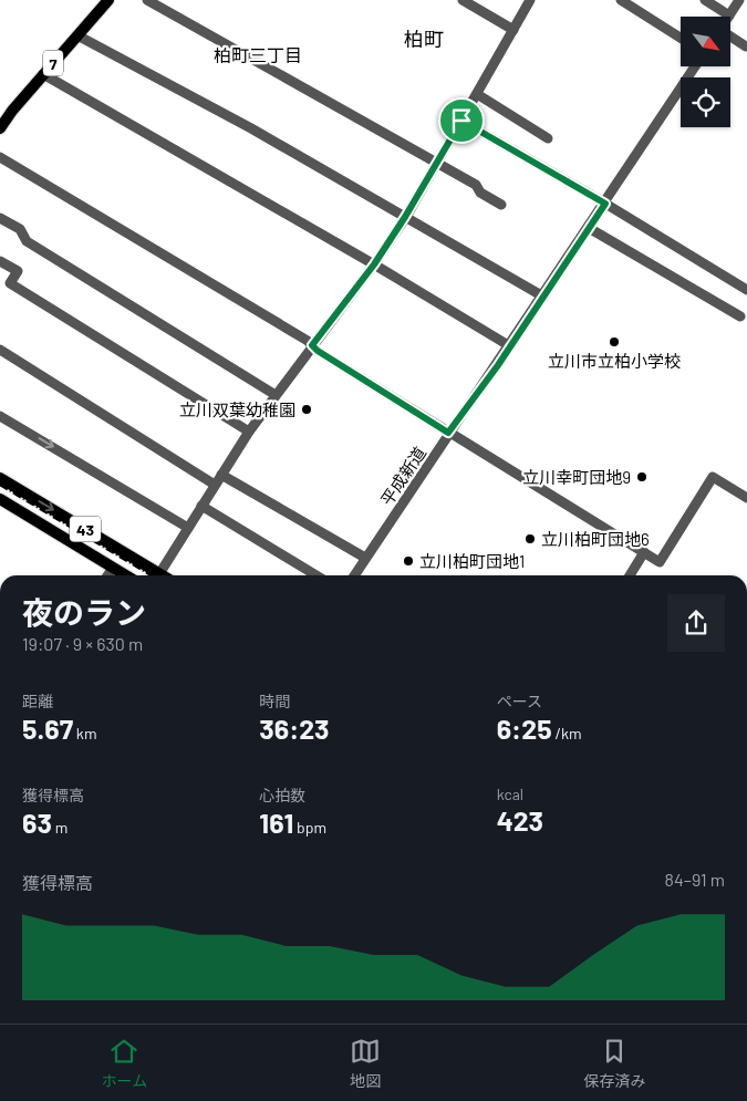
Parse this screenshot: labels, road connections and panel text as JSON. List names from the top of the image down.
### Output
{
  "streets": {
    "main road": ["7", "43"],
    "street": ["平成新道"]
  },
  "districts": ["柏町", "柏町三丁目"],
  "places": [
    "立川市立柏小学校",
    "立川双葉幼稚園",
    "立川幸町団地9",
    "立川柏町団地6",
    "立川柏町団地1"
  ],
  "north": "bottom right",
  "page": {
    "heading": ["夜のラン", "19:07 · 9 × 630 m"],
    "stats": [
      ["距離", "5.67 km"],
      ["時間", "36:23"],
      ["ペース", "6:25 /km"],
      ["獲得標高", "63 m"],
      ["心拍数", "161 bpm"],
      ["kcal", "423"]
    ],
    "chart": ["獲得標高", "84–91 m"],
    "tabs": ["ホーム", "地図", "保存済み"]
  }
}
